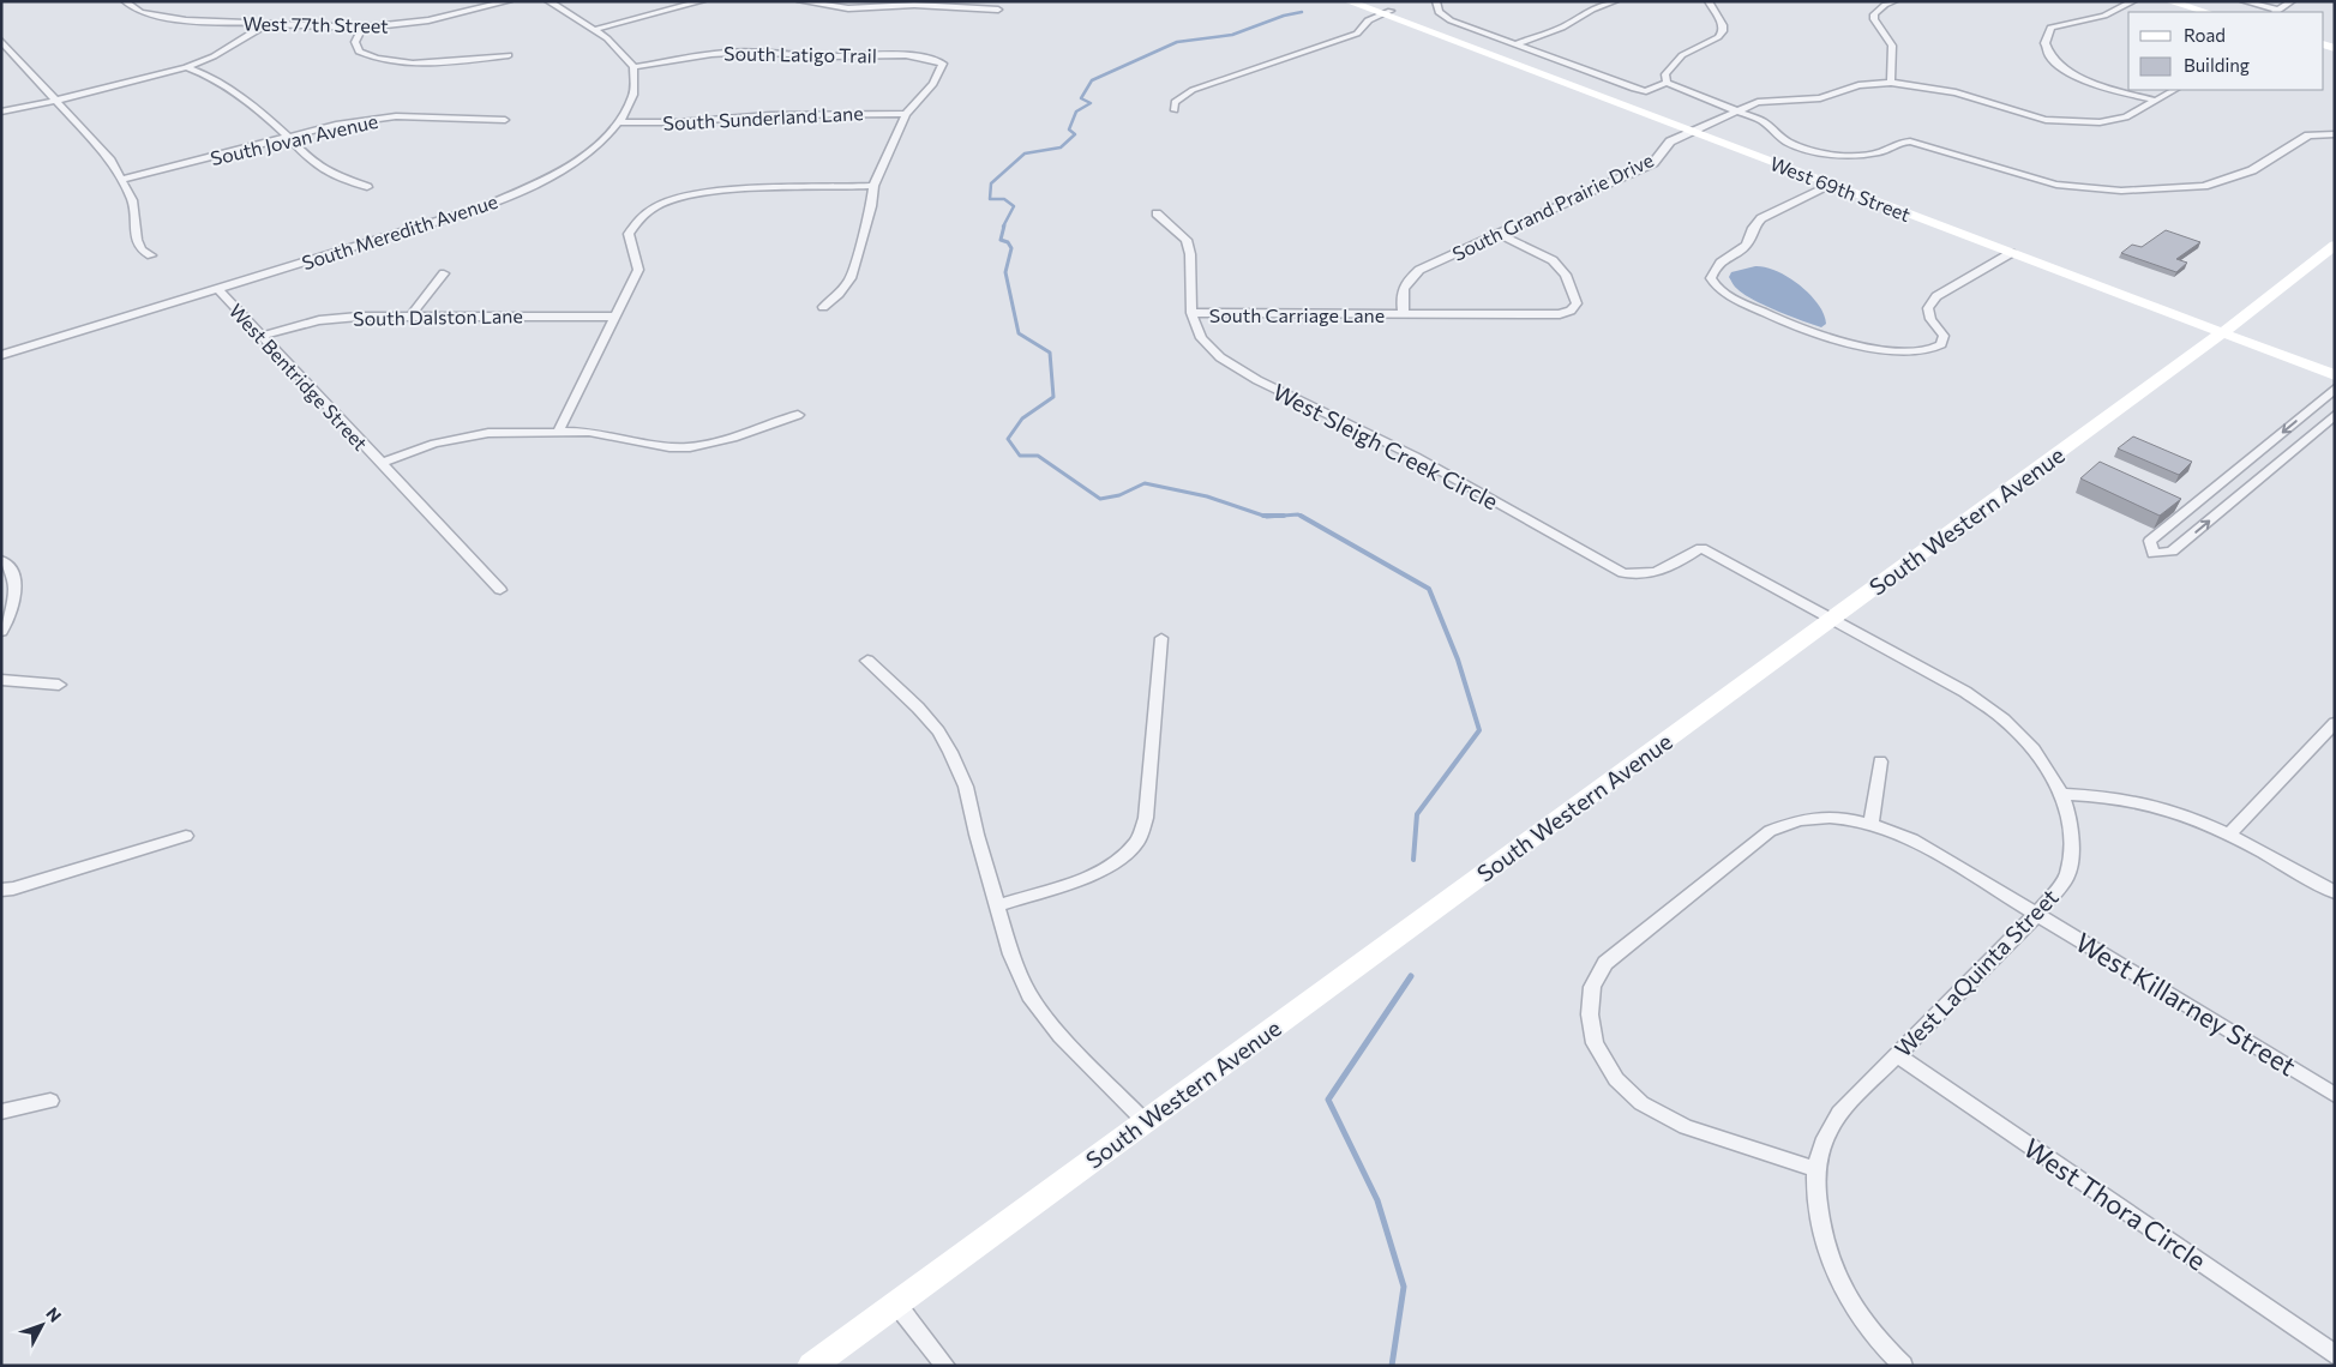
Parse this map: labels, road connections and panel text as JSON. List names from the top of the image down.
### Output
{
  "streets": {
    "main road": ["West 69th Street", "South Western Avenue"],
    "street": [
      "West 77th Street",
      "South Latigo Trail",
      "South Sunderland Lane",
      "South Jovan Avenue",
      "South Grand Prairie Drive",
      "South Meredith Avenue",
      "South Carriage Lane",
      "South Dalston Lane",
      "West Bentridge Street",
      "West Sleigh Creek Circle",
      "West LaQuinta Street",
      "West Killarney Street",
      "West Thora Circle"
    ]
  },
  "crossings": [
    ["South Latigo Trail", "South Sunderland Lane"],
    ["South Latigo Trail", "South Meredith Avenue"],
    ["South Sunderland Lane", "South Meredith Avenue"],
    ["West 69th Street", "South Grand Prairie Drive"],
    ["West 69th Street", "South Western Avenue"],
    ["South Grand Prairie Drive", "South Carriage Lane"],
    ["South Meredith Avenue", "West Bentridge Street"],
    ["South Carriage Lane", "West Sleigh Creek Circle"],
    ["South Dalston Lane", "West Bentridge Street"],
    ["West Sleigh Creek Circle", "West LaQuinta Street"],
    ["South Western Avenue", "West LaQuinta Street"],
    ["West LaQuinta Street", "West Killarney Street"],
    ["West LaQuinta Street", "West Thora Circle"]
  ],
  "legend": ["Road", "Building"],
  "north": "top right"
}
